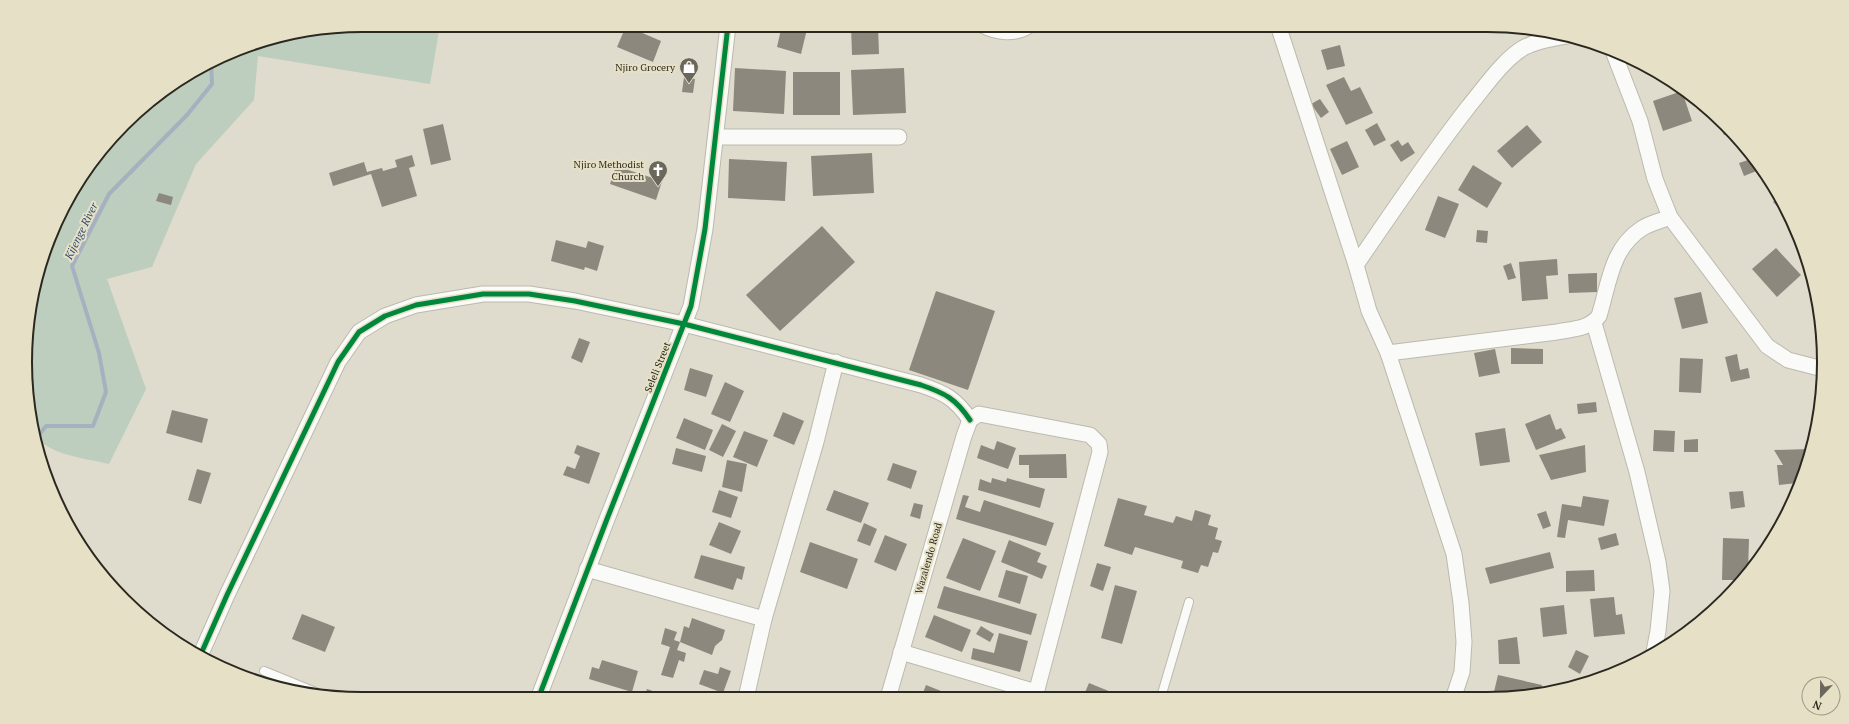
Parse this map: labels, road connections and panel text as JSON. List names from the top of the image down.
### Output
{
  "streets": {
    "street": ["Seleli Street", "Wazalendo Road"]
  },
  "water": ["Kijenge River"],
  "places": {
    "shop": ["Njiro Grocery"],
    "church": ["Njiro Methodist Church"]
  },
  "north": "bottom"
}
